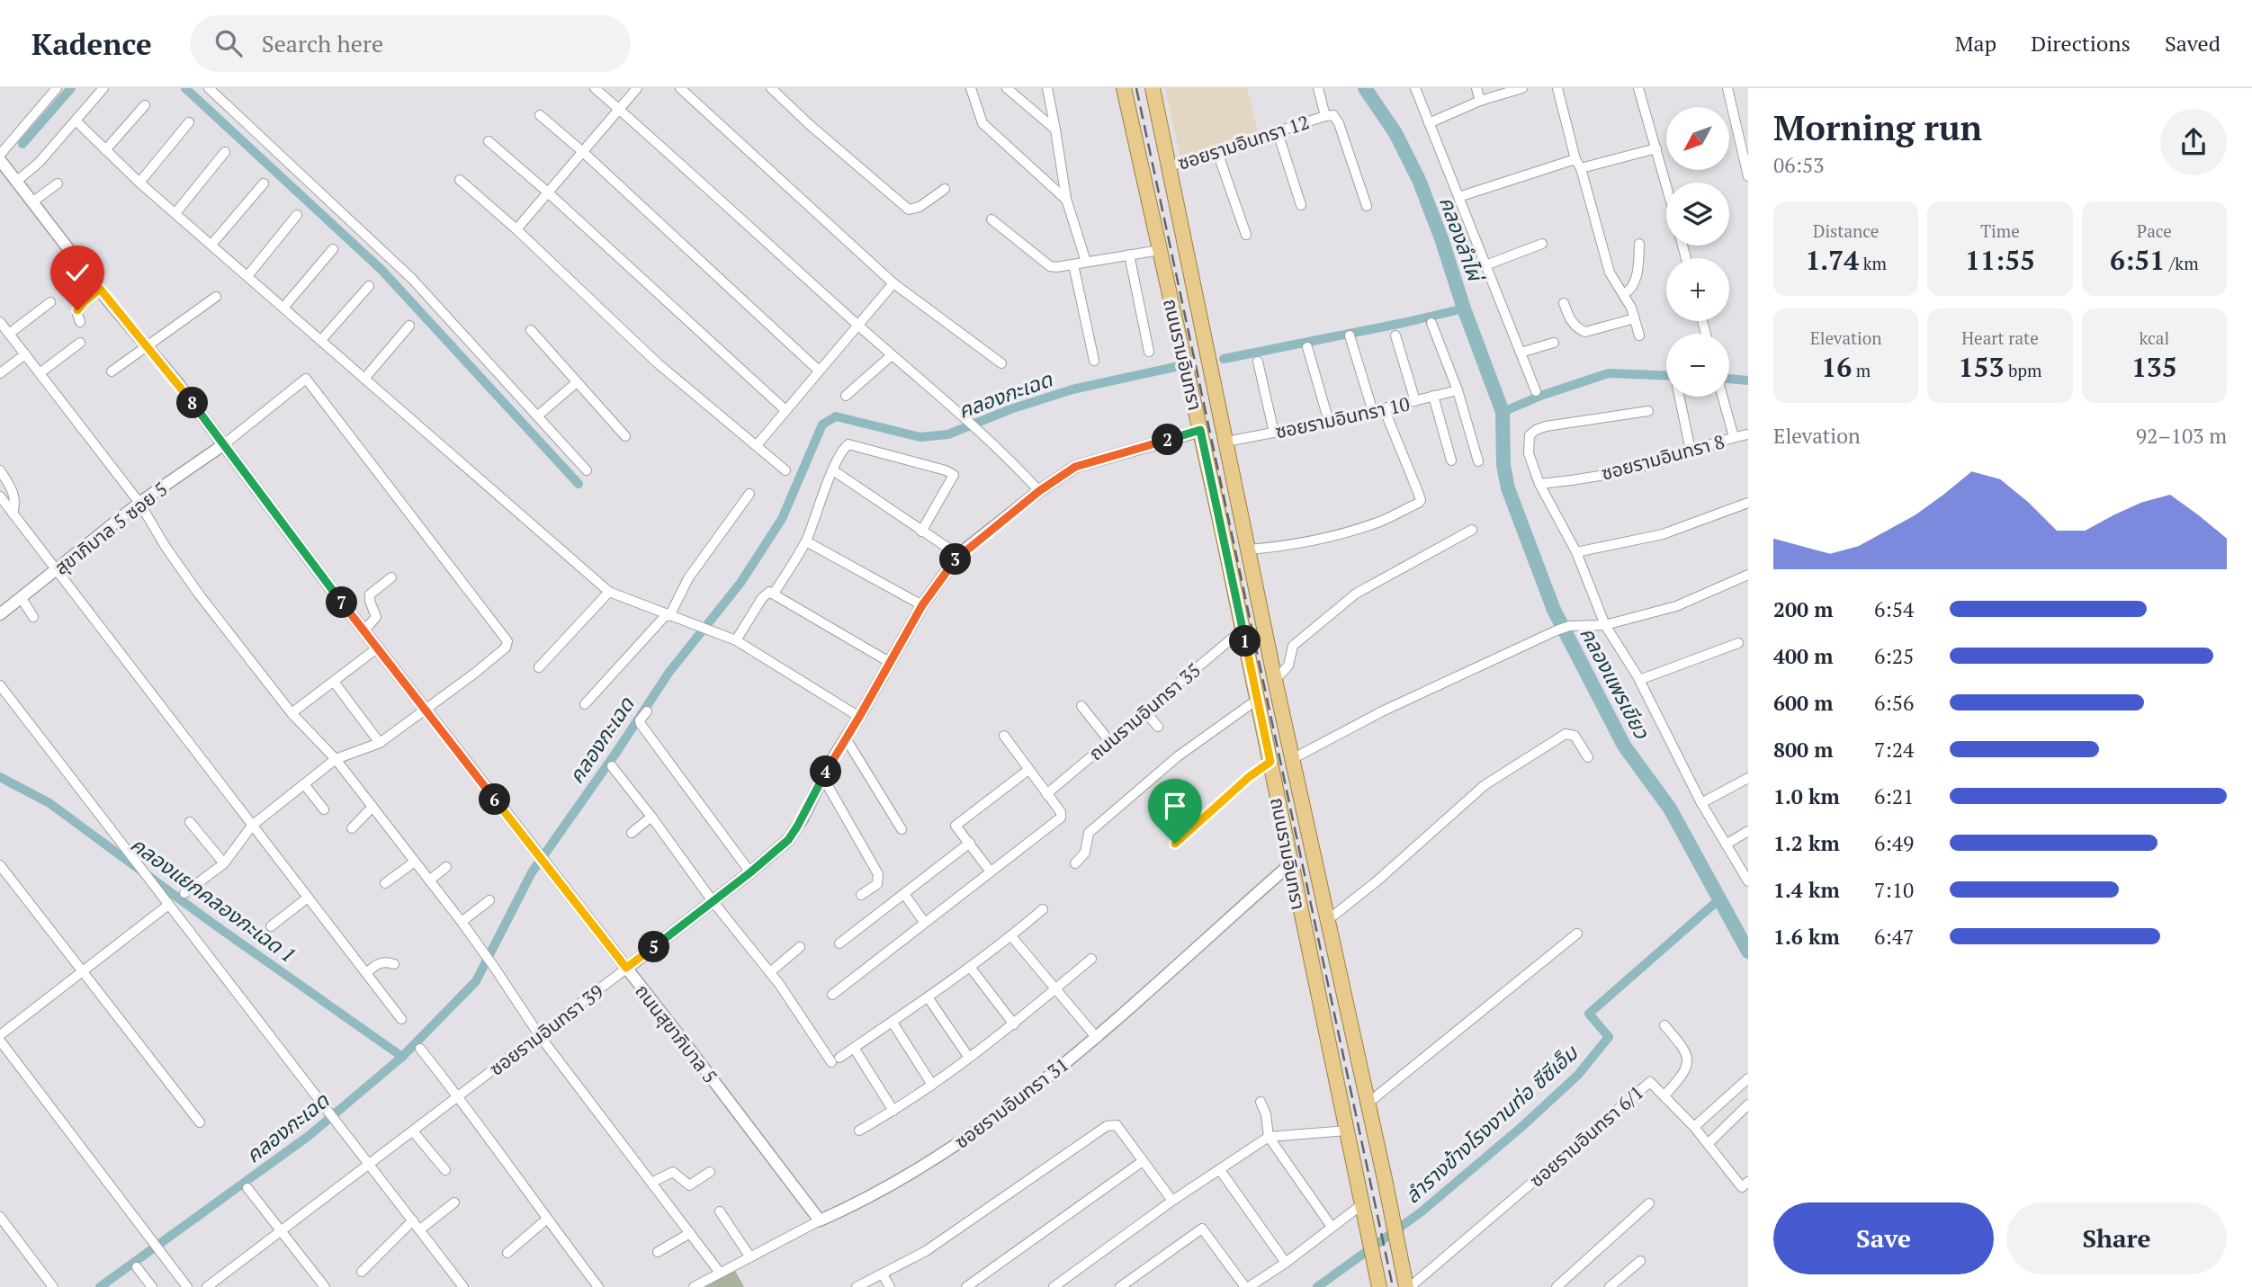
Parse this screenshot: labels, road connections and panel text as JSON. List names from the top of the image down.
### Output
{
  "streets": {
    "main road": ["ถนนรามอินทรา"],
    "street": [
      "ซอยรามอินทรา 12",
      "ซอยรามอินทรา 10",
      "ซอยรามอินทรา 8",
      "สุขาภิบาล 5 ซอย 5",
      "ถนนรามอินทรา 35",
      "ซอยรามอินทรา 39",
      "ถนนสุขาภิบาล 5",
      "ซอยรามอินทรา 31",
      "ซอยรามอินทรา 6/1"
    ]
  },
  "crossings": [
    ["ซอยรามอินทรา 12", "ถนนรามอินทรา"],
    ["ถนนรามอินทรา", "ซอยรามอินทรา 10"],
    ["ถนนรามอินทรา", "ถนนรามอินทรา 35"],
    ["ถนนรามอินทรา", "ซอยรามอินทรา 39"],
    ["ถนนรามอินทรา", "ซอยรามอินทรา 31"],
    ["ถนนรามอินทรา", "ซอยรามอินทรา 6/1"],
    ["สุขาภิบาล 5 ซอย 5", "ถนนสุขาภิบาล 5"],
    ["ซอยรามอินทรา 39", "ถนนสุขาภิบาล 5"],
    ["ถนนสุขาภิบาล 5", "ซอยรามอินทรา 31"]
  ],
  "water": [
    "คลองลำไผ่",
    "คลองกะเฉด",
    "คลองแพรเขียว",
    "คลองแยกคลองกะเฉด 1",
    "ลำรางข้างโรงงานท่อ ซีซีเอ็ม"
  ],
  "north": "bottom left",
  "page": {
    "header": "Kadence",
    "search": "Search here",
    "nav": ["Map", "Directions", "Saved"],
    "heading": ["Morning run", "06:53"],
    "map_buttons": ["+", "−"],
    "stats": [
      ["Distance", "1.74 km"],
      ["Time", "11:55"],
      ["Pace", "6:51 /km"],
      ["Elevation", "16 m"],
      ["Heart rate", "153 bpm"],
      ["kcal", "135"]
    ],
    "pins": [
      "8",
      "2",
      "3",
      "7",
      "1",
      "4",
      "6",
      "5"
    ],
    "chart": ["Elevation", "92–103 m"],
    "list": [
      {
        "name": "200 m",
        "note": "6:54"
      },
      {
        "name": "400 m",
        "note": "6:25"
      },
      {
        "name": "600 m",
        "note": "6:56"
      },
      {
        "name": "800 m",
        "note": "7:24"
      },
      {
        "name": "1.0 km",
        "note": "6:21"
      },
      {
        "name": "1.2 km",
        "note": "6:49"
      },
      {
        "name": "1.4 km",
        "note": "7:10"
      },
      {
        "name": "1.6 km",
        "note": "6:47"
      }
    ],
    "buttons": ["Save", "Share"]
  }
}
